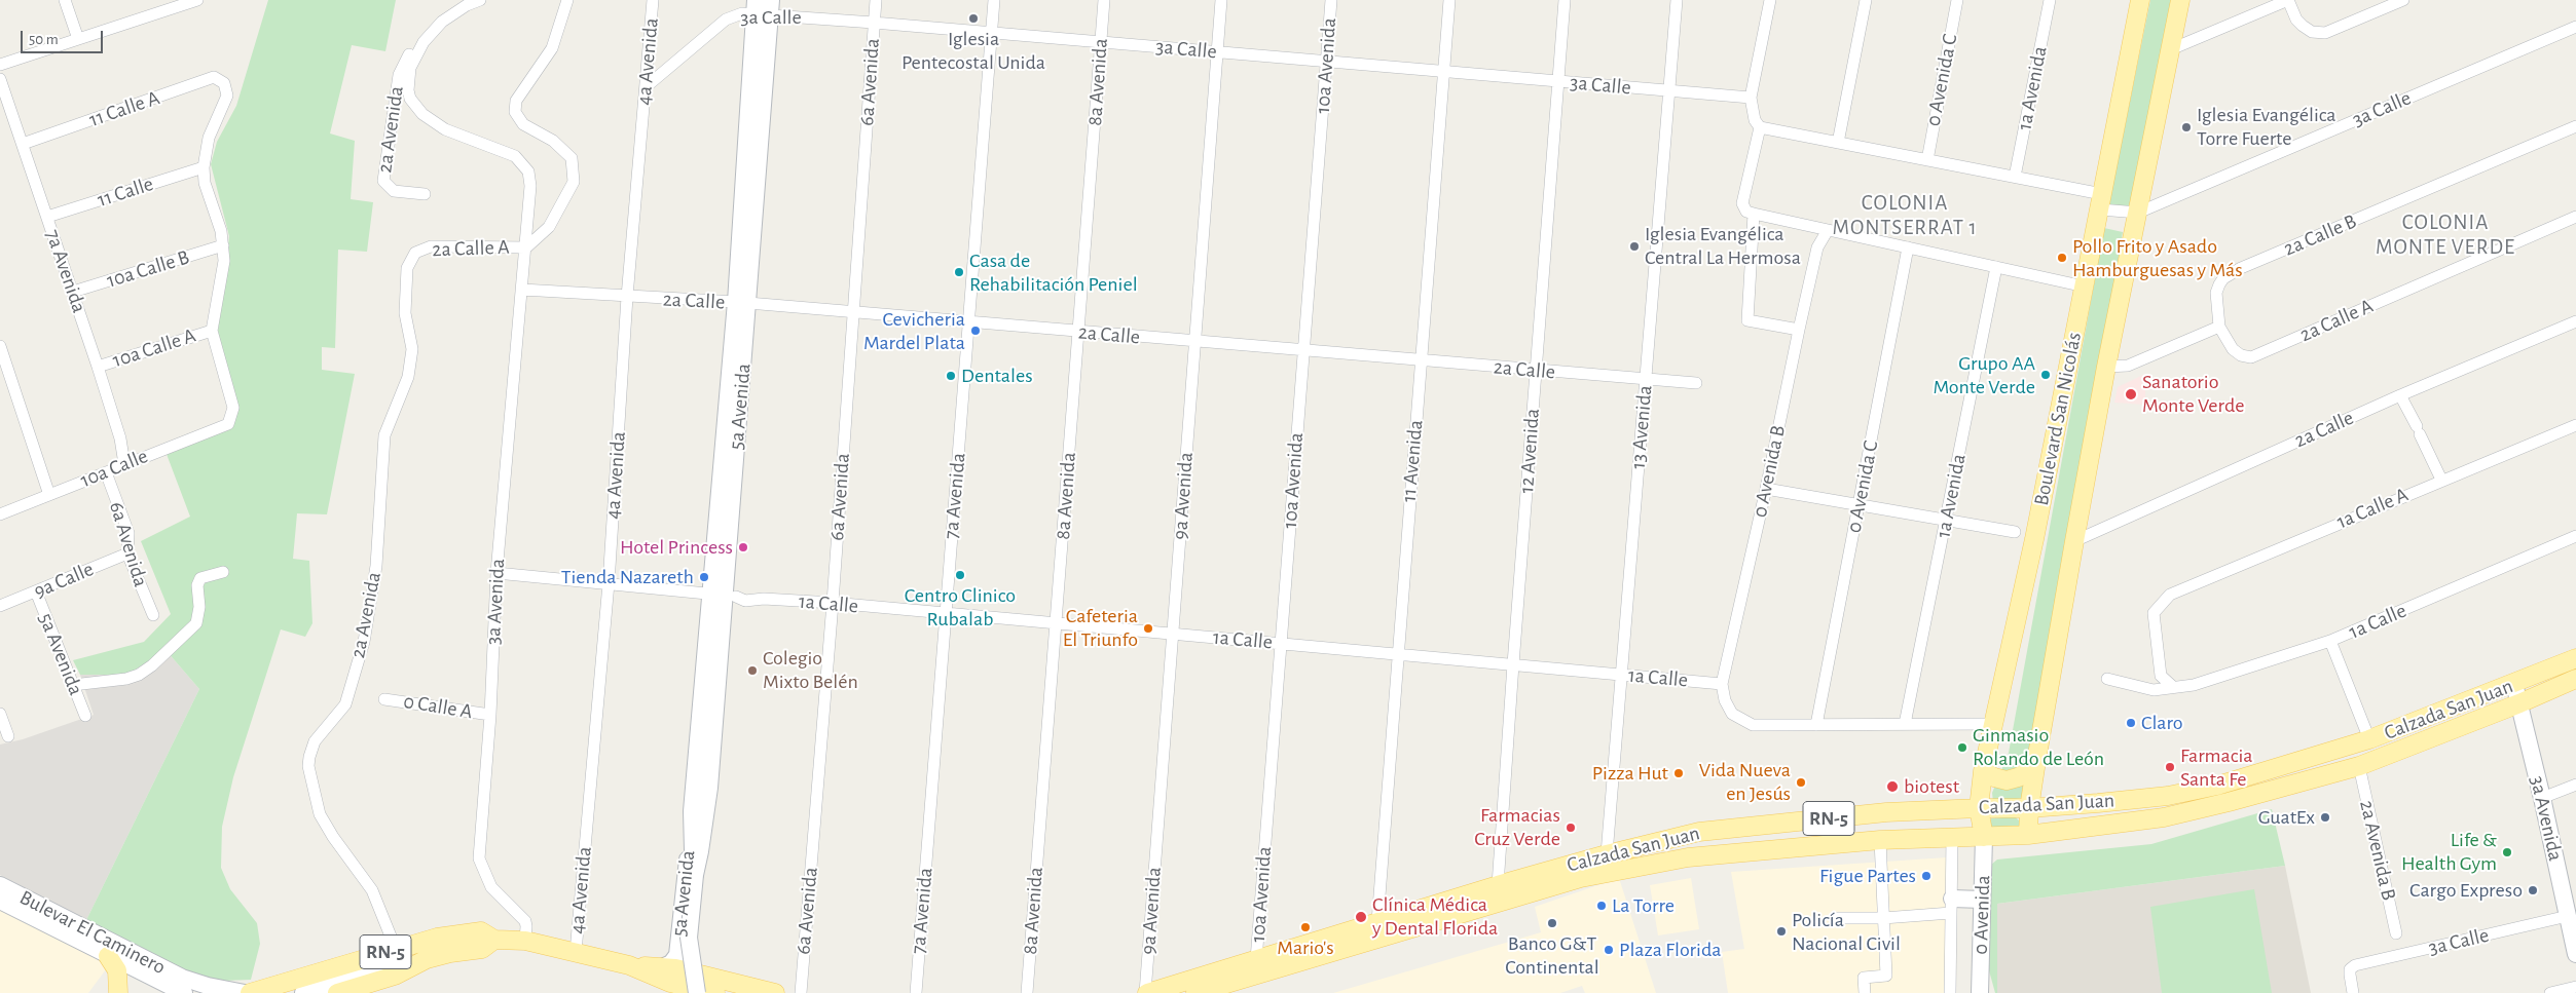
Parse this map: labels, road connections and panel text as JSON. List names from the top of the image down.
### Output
{
  "streets": {
    "main road": [
      "5a Avenida",
      "Boulevard San Nicolás",
      "3a Avenida",
      "Calzada San Juan",
      "RN-5",
      "0 Avenida",
      "Bulevar El Caminero"
    ],
    "street": [
      "3a Calle",
      "4a Avenida",
      "10a Avenida",
      "0 Avenida C",
      "6a Avenida",
      "8a Avenida",
      "1a Avenida",
      "11 Calle A",
      "2a Avenida",
      "11 Calle",
      "2a Calle B",
      "2a Calle A",
      "10a Calle B",
      "7a Avenida",
      "2a Calle",
      "10a Calle A",
      "13 Avenida",
      "12 Avenida",
      "11 Avenida",
      "10a Calle",
      "0 Avenida B",
      "9a Avenida",
      "1a Calle A",
      "9a Calle",
      "1a Calle",
      "0 Calle A",
      "2a Avenida B"
    ]
  },
  "crossings": [
    ["3a Calle", "4a Avenida"],
    ["3a Calle", "10a Avenida"],
    ["3a Calle", "0 Avenida C"],
    ["3a Calle", "6a Avenida"],
    ["3a Calle", "8a Avenida"],
    ["3a Calle", "1a Avenida"],
    ["3a Calle", "7a Avenida"],
    ["3a Calle", "5a Avenida"],
    ["3a Calle", "Boulevard San Nicolás"],
    ["3a Calle", "13 Avenida"],
    ["3a Calle", "12 Avenida"],
    ["3a Calle", "11 Avenida"],
    ["3a Calle", "9a Avenida"],
    ["3a Calle", "3a Avenida"],
    ["4a Avenida", "2a Calle"],
    ["4a Avenida", "1a Calle"],
    ["4a Avenida", "RN-5"],
    ["10a Avenida", "2a Calle"],
    ["10a Avenida", "1a Calle"],
    ["10a Avenida", "Calzada San Juan"],
    ["0 Avenida C", "0 Avenida B"],
    ["6a Avenida", "2a Calle"],
    ["6a Avenida", "10a Calle"],
    ["6a Avenida", "9a Calle"],
    ["6a Avenida", "1a Calle"],
    ["8a Avenida", "2a Calle"],
    ["8a Avenida", "1a Calle"],
    ["11 Calle A", "11 Calle"],
    ["11 Calle A", "7a Avenida"],
    ["2a Avenida", "2a Calle A"],
    ["2a Avenida", "RN-5"],
    ["11 Calle", "7a Avenida"],
    ["2a Calle B", "2a Calle A"],
    ["2a Calle A", "3a Avenida"],
    ["10a Calle B", "7a Avenida"],
    ["7a Avenida", "2a Calle"],
    ["7a Avenida", "10a Calle A"],
    ["7a Avenida", "10a Calle"],
    ["7a Avenida", "1a Calle"],
    ["2a Calle", "5a Avenida"],
    ["2a Calle", "Boulevard San Nicolás"],
    ["2a Calle", "13 Avenida"],
    ["2a Calle", "12 Avenida"],
    ["2a Calle", "11 Avenida"],
    ["2a Calle", "9a Avenida"],
    ["2a Calle", "3a Avenida"],
    ["10a Calle A", "10a Calle"],
    ["5a Avenida", "9a Calle"],
    ["5a Avenida", "1a Calle"],
    ["5a Avenida", "RN-5"],
    ["Boulevard San Nicolás", "Calzada San Juan"],
    ["Boulevard San Nicolás", "0 Avenida"],
    ["13 Avenida", "1a Calle"],
    ["13 Avenida", "Calzada San Juan"],
    ["12 Avenida", "1a Calle"],
    ["12 Avenida", "Calzada San Juan"],
    ["11 Avenida", "1a Calle"],
    ["11 Avenida", "Calzada San Juan"],
    ["0 Avenida B", "1a Calle"],
    ["9a Avenida", "1a Calle"],
    ["9a Avenida", "Calzada San Juan"],
    ["1a Calle A", "1a Calle"],
    ["3a Avenida", "1a Calle"],
    ["3a Avenida", "0 Calle A"],
    ["3a Avenida", "Calzada San Juan"],
    ["3a Avenida", "RN-5"],
    ["Calzada San Juan", "2a Avenida B"],
    ["Calzada San Juan", "0 Avenida"]
  ],
  "districts": ["COLONIA MONTSERRAT 1", "COLONIA MONTE VERDE"],
  "places": [
    "Iglesia Pentecostal Unida",
    "Iglesia Evangélica Torre Fuerte",
    "Iglesia Evangélica Central La Hermosa",
    "Pollo Frito y Asado Hamburguesas y Más",
    "Casa de Rehabilitación Peniel",
    "Cevicheria Mardel Plata",
    "Grupo AA Monte Verde",
    "Dentales",
    "Sanatorio Monte Verde",
    "Hotel Princess",
    "Centro Clinico Rubalab",
    "Tienda Nazareth",
    "Cafeteria El Triunfo",
    "Colegio Mixto Belén",
    "Claro",
    "Ginmasio Rolando de León",
    "Farmacia Santa Fe",
    "Pizza Hut",
    "Vida Nueva en Jesús",
    "biotest",
    "GuatEx",
    "Farmacias Cruz Verde",
    "Life & Health Gym",
    "Figue Partes",
    "Cargo Expreso",
    "La Torre",
    "Clínica Médica y Dental Florida",
    "Banco G&T Continental",
    "Mario's",
    "Policía Nacional Civil",
    "Plaza Florida"
  ],
  "scale_bar": "50 m"
}
